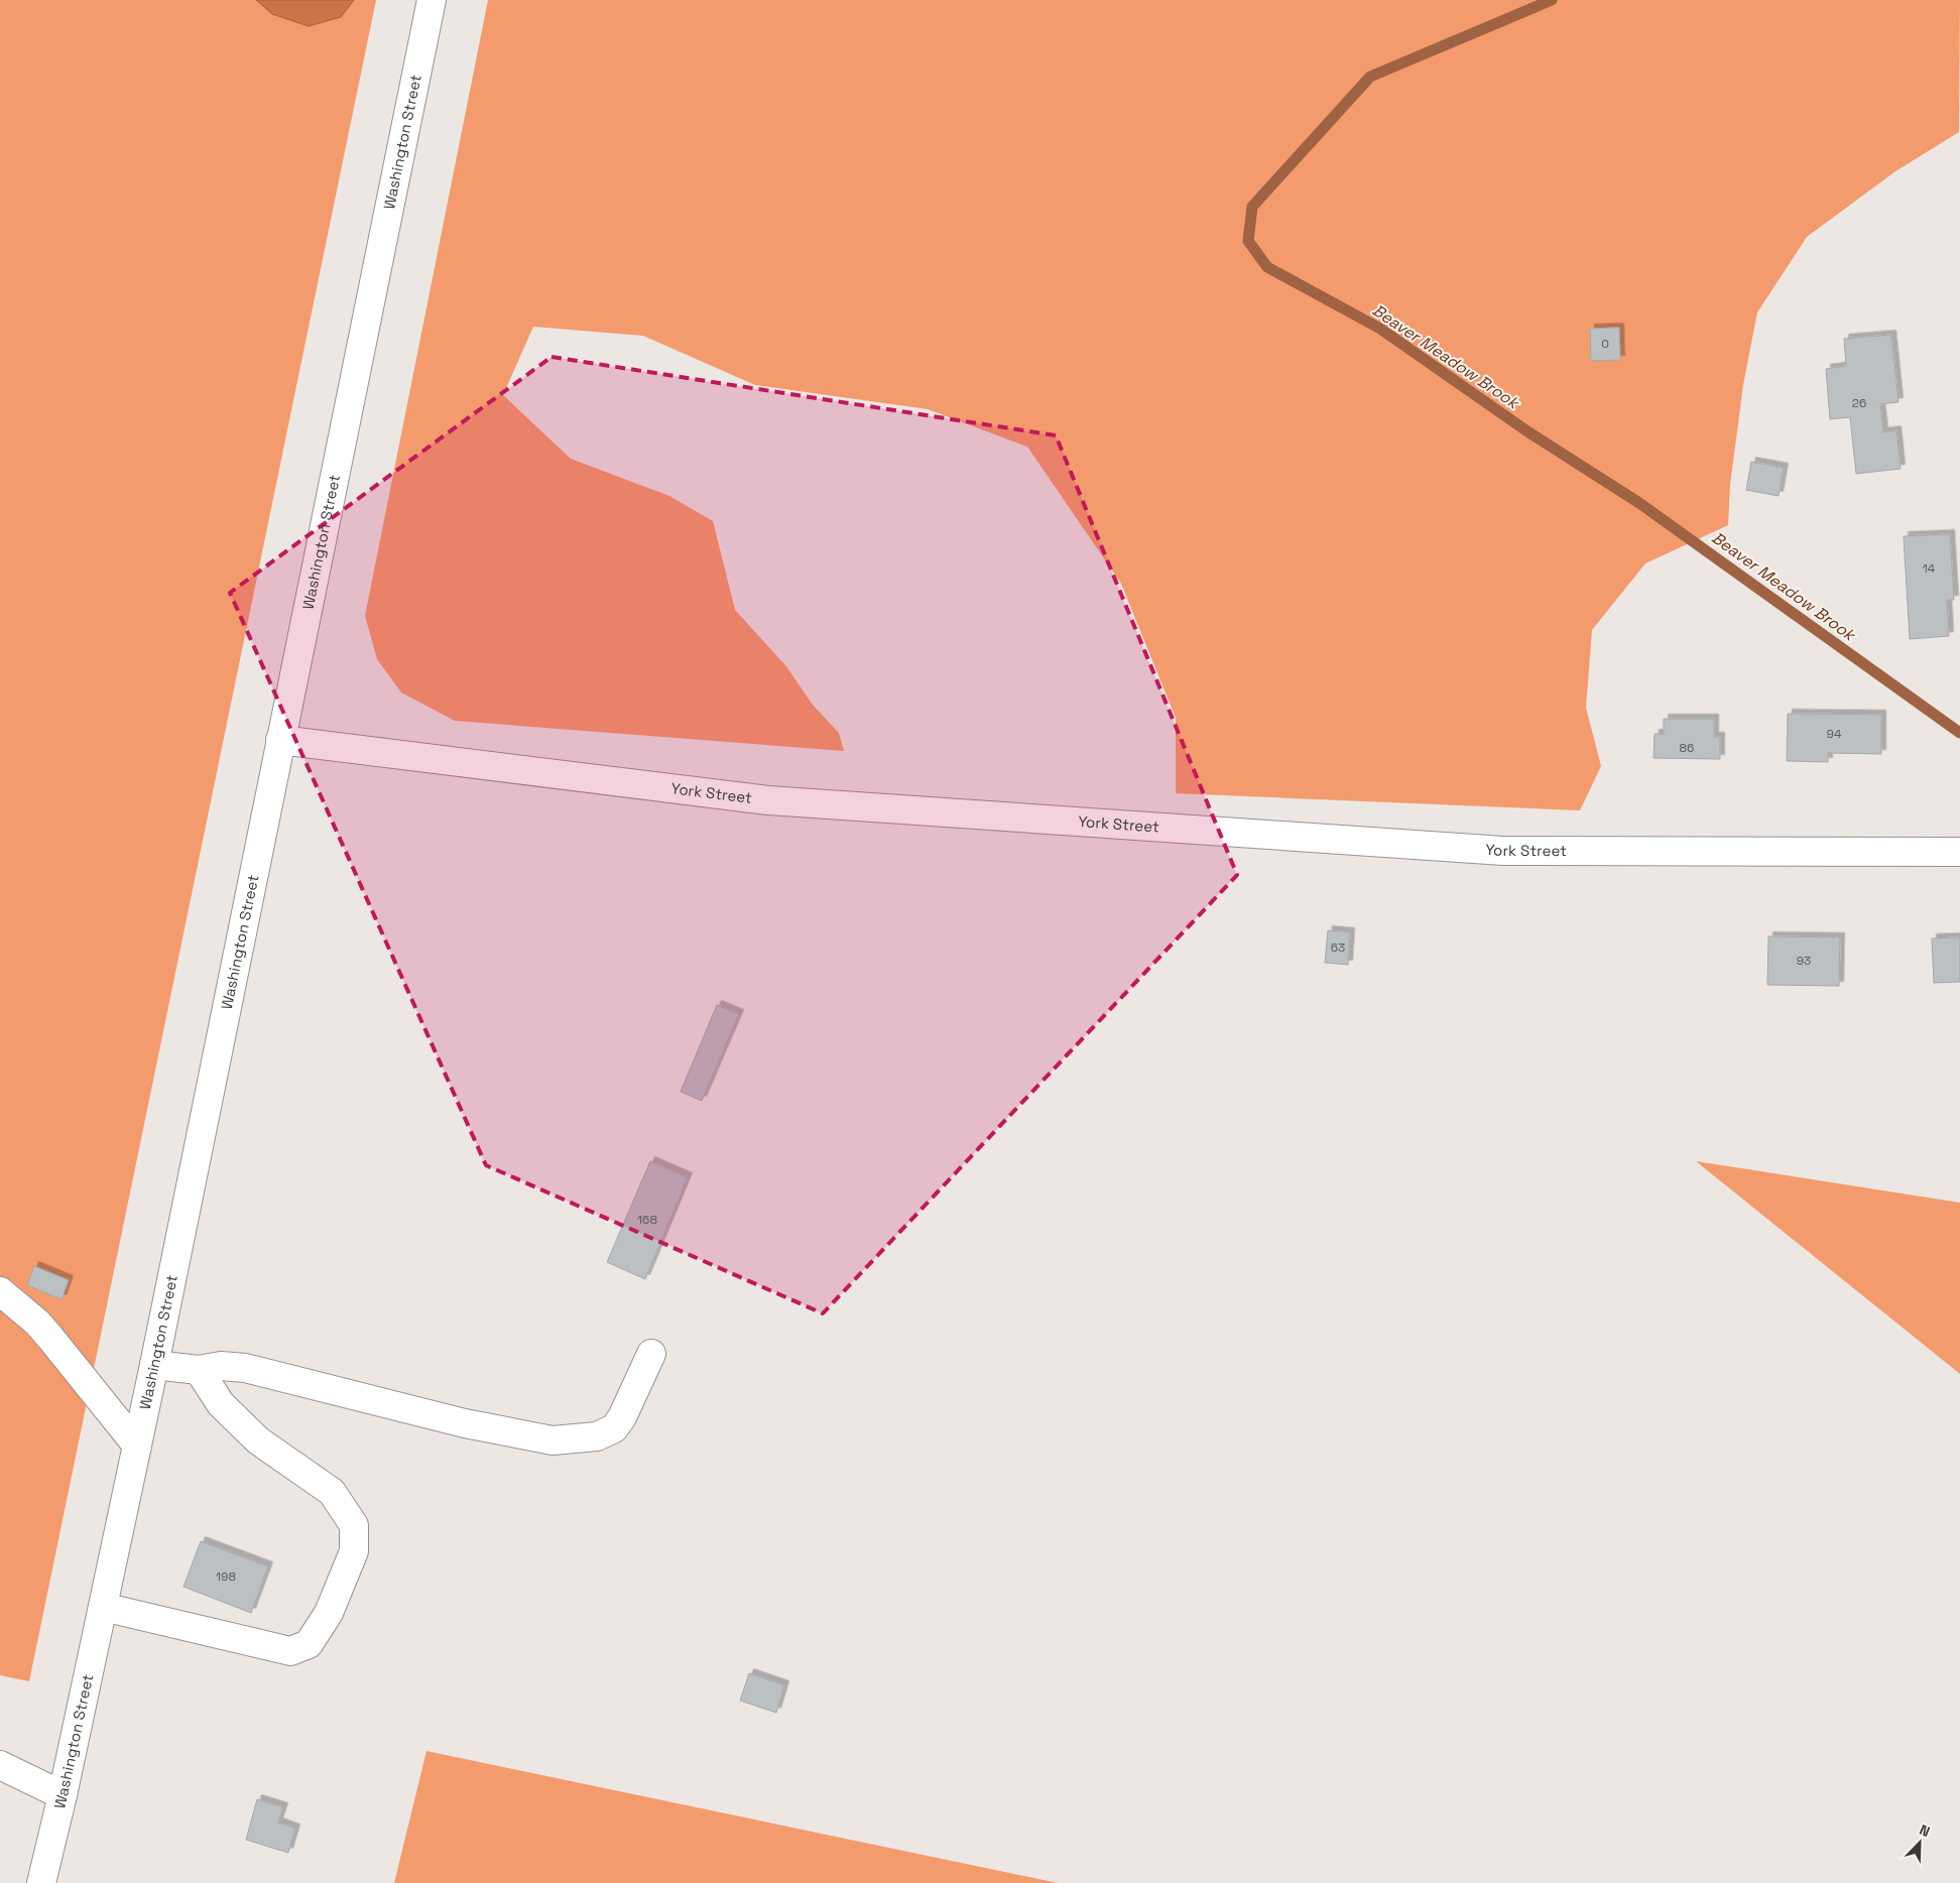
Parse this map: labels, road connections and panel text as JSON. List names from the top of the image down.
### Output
{
  "streets": {
    "main road": ["Washington Street", "York Street"]
  },
  "crossings": [
    ["Washington Street", "York Street"]
  ],
  "water": ["Beaver Meadow Brook"],
  "house_numbers": [
    "0",
    "26",
    "14",
    "94",
    "86",
    "63",
    "93",
    "168",
    "198"
  ],
  "north": "top right"
}
